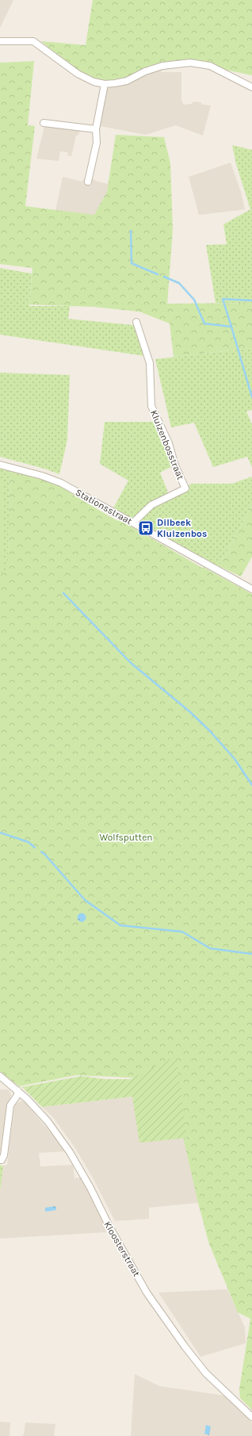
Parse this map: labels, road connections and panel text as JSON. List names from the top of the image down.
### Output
{
  "streets": {
    "street": ["Kluizenbosstraat", "Stationsstraat", "Kloosterstraat"]
  },
  "crossings": [
    ["Kluizenbosstraat", "Stationsstraat"]
  ],
  "parks": ["Wolfsputten"],
  "places": {
    "bus stop": ["Dilbeek Kluizenbos"]
  }
}
